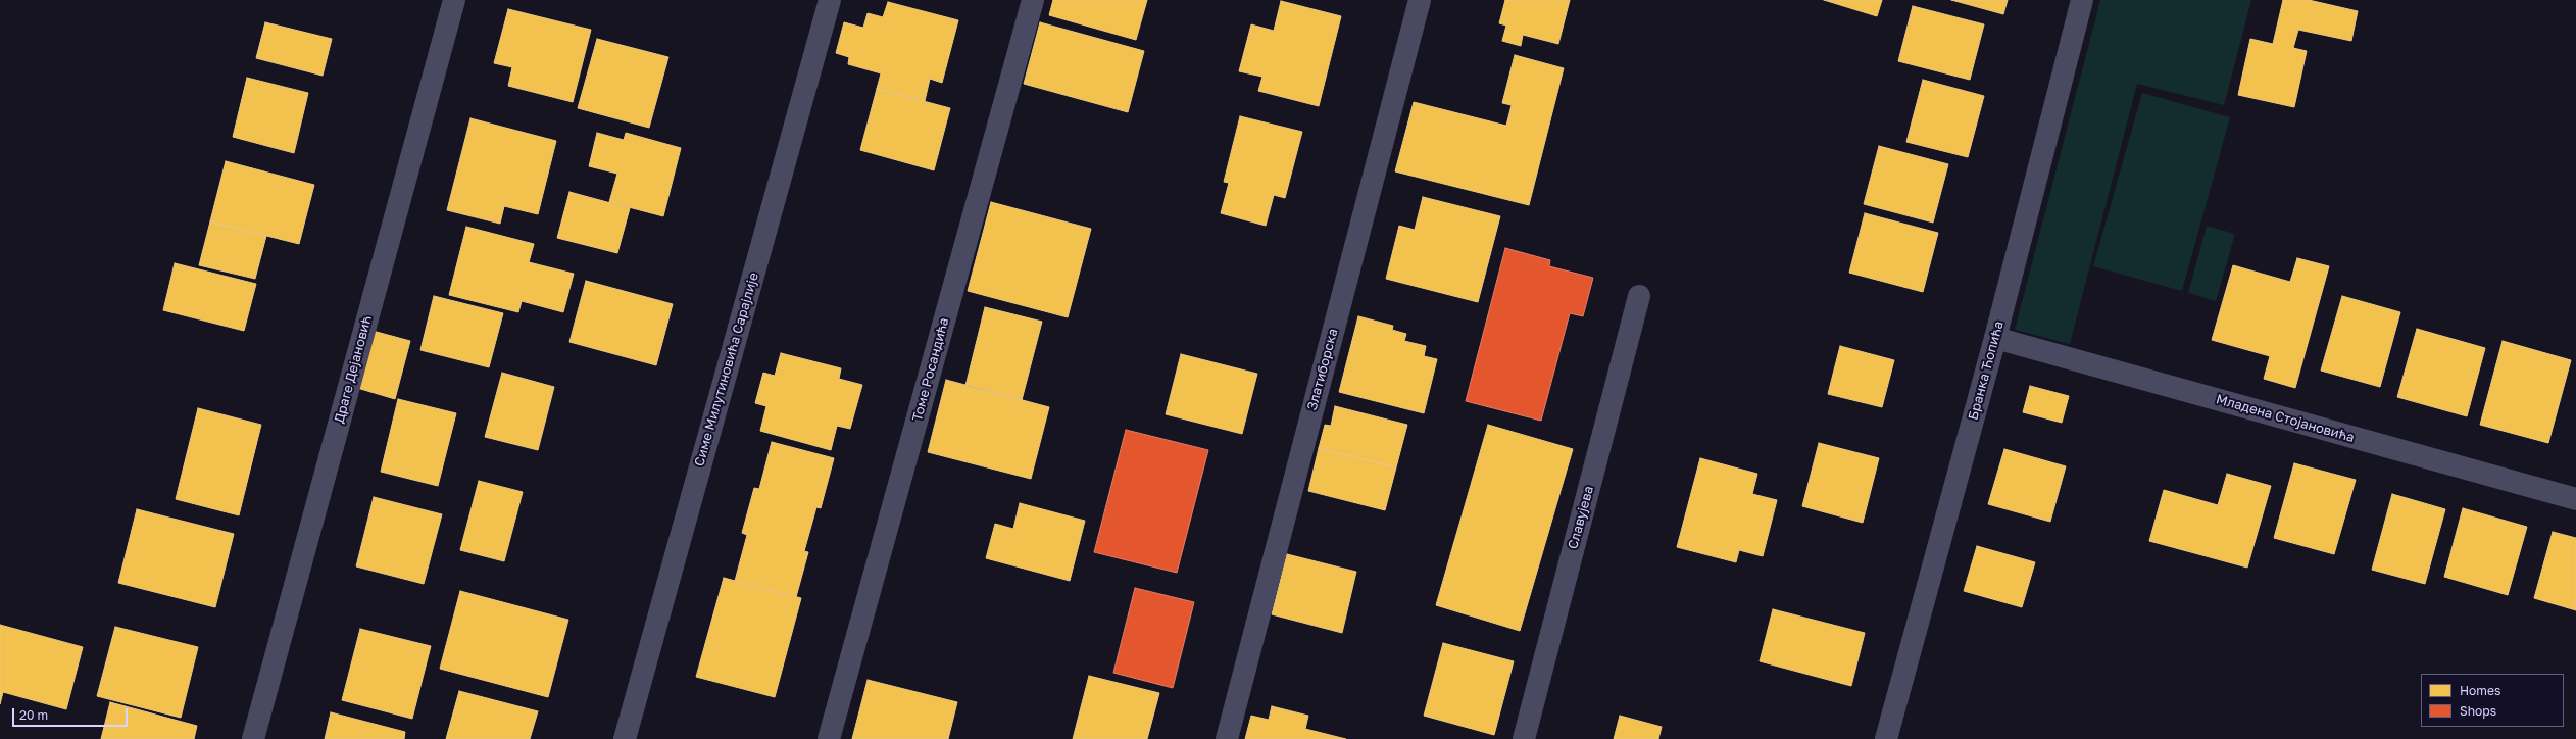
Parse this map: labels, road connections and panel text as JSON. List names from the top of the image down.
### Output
{
  "streets": {
    "street": [
      "Драге Дејановић",
      "Симе Милутиновића Сарајлије",
      "Томе Росандића",
      "Златиборска",
      "Бранка Ћопића",
      "Младена Стојановића",
      "Славујева"
    ]
  },
  "crossings": [
    ["Бранка Ћопића", "Младена Стојановића"]
  ],
  "legend": ["Homes", "Shops"],
  "scale_bar": "20 m"
}
